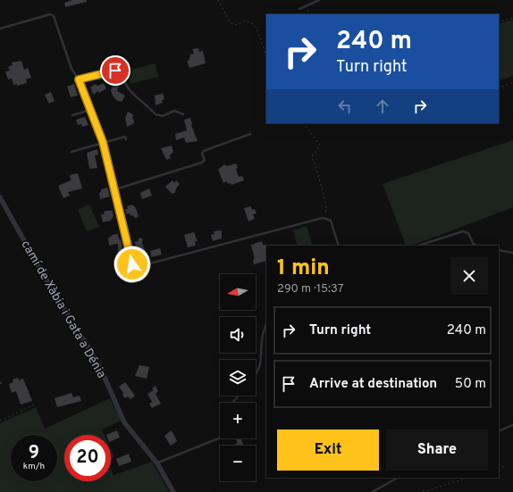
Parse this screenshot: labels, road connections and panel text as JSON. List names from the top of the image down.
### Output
{
  "streets": {
    "street": ["camí de Xàbia i Gata a Dénia"]
  },
  "north": "left",
  "page": {
    "turn": ["240 m", "Turn right"],
    "heading": ["1 min", "290 m · 15:37"],
    "map_buttons": ["+", "−"],
    "list": [
      {
        "name": "Turn right",
        "value": "240 m"
      },
      {
        "name": "Arrive at destination",
        "value": "50 m"
      }
    ],
    "buttons": ["Exit", "Share"],
    "speed": "9 km/h",
    "limit": "20"
  }
}
